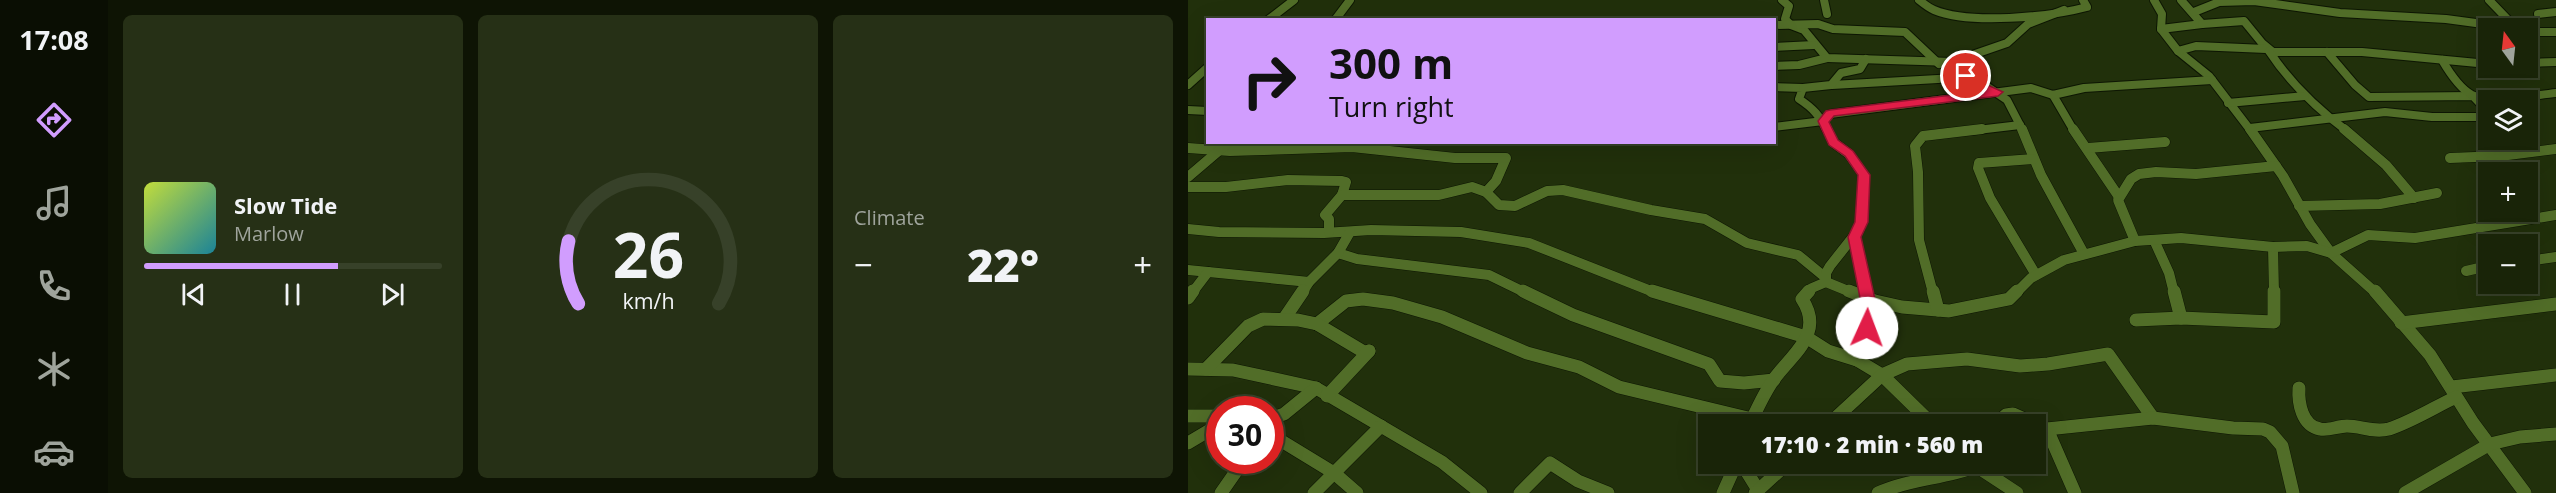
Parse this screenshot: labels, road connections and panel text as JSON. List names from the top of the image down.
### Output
{
  "north": "top",
  "page": {
    "tabs": "17:08",
    "tile": "Climate",
    "map_buttons": ["+", "−"],
    "turn": ["300 m", "Turn right"],
    "song": ["Slow Tide", "Marlow"],
    "heat": ["−", "22°", "+"],
    "limit": "30",
    "trip": "17:10 · 2 min · 560 m",
    "gauge": ["26", "km/h"]
  }
}
